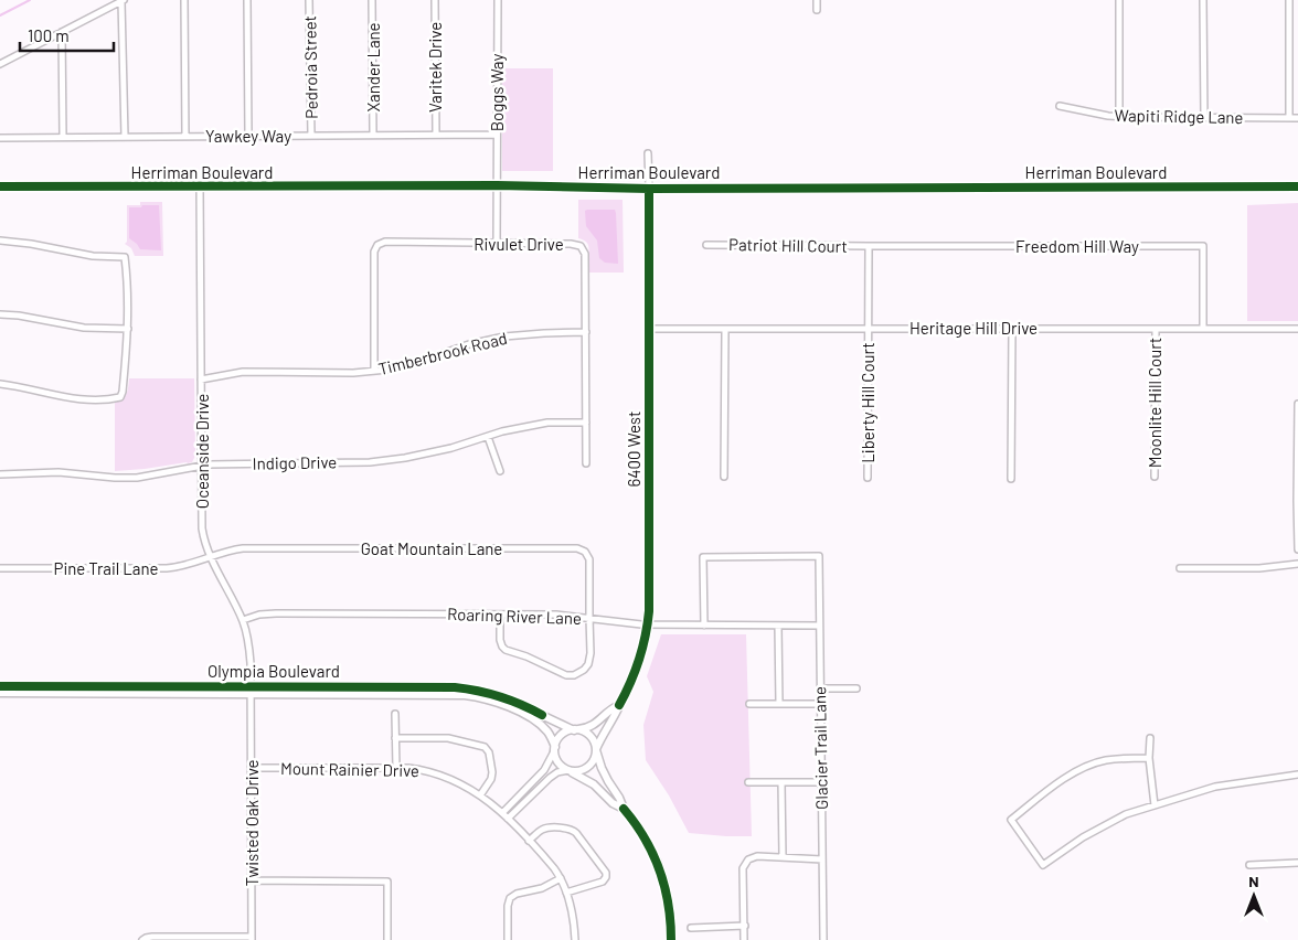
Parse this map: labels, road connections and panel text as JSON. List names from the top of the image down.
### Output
{
  "streets": {
    "street": [
      "Pedroia Street",
      "Xander Lane",
      "Varitek Drive",
      "Boggs Way",
      "Wapiti Ridge Lane",
      "Yawkey Way",
      "Herriman Boulevard",
      "Rivulet Drive",
      "Patriot Hill Court",
      "Freedom Hill Way",
      "Heritage Hill Drive",
      "Timberbrook Road",
      "Liberty Hill Court",
      "Moonlite Hill Court",
      "6400 West",
      "Oceanside Drive",
      "Indigo Drive",
      "Goat Mountain Lane",
      "Pine Trail Lane",
      "Roaring River Lane",
      "Olympia Boulevard",
      "Glacier Trail Lane",
      "Mount Rainier Drive",
      "Twisted Oak Drive"
    ]
  },
  "crossings": [
    ["Pedroia Street", "Yawkey Way"],
    ["Xander Lane", "Yawkey Way"],
    ["Varitek Drive", "Yawkey Way"],
    ["Boggs Way", "Yawkey Way"],
    ["Boggs Way", "Herriman Boulevard"],
    ["Boggs Way", "Rivulet Drive"],
    ["Herriman Boulevard", "6400 West"],
    ["Herriman Boulevard", "Oceanside Drive"],
    ["Rivulet Drive", "Timberbrook Road"],
    ["Rivulet Drive", "Indigo Drive"],
    ["Patriot Hill Court", "Freedom Hill Way"],
    ["Patriot Hill Court", "Liberty Hill Court"],
    ["Freedom Hill Way", "Heritage Hill Drive"],
    ["Freedom Hill Way", "Liberty Hill Court"],
    ["Heritage Hill Drive", "Liberty Hill Court"],
    ["Heritage Hill Drive", "Moonlite Hill Court"],
    ["Heritage Hill Drive", "6400 West"],
    ["Timberbrook Road", "Oceanside Drive"],
    ["6400 West", "Roaring River Lane"],
    ["6400 West", "Olympia Boulevard"],
    ["Oceanside Drive", "Indigo Drive"],
    ["Oceanside Drive", "Goat Mountain Lane"],
    ["Oceanside Drive", "Pine Trail Lane"],
    ["Oceanside Drive", "Roaring River Lane"],
    ["Oceanside Drive", "Olympia Boulevard"],
    ["Oceanside Drive", "Twisted Oak Drive"],
    ["Goat Mountain Lane", "Pine Trail Lane"],
    ["Goat Mountain Lane", "Roaring River Lane"],
    ["Roaring River Lane", "Glacier Trail Lane"],
    ["Mount Rainier Drive", "Twisted Oak Drive"]
  ],
  "scale_bar": "100 m",
  "north": "top"
}
